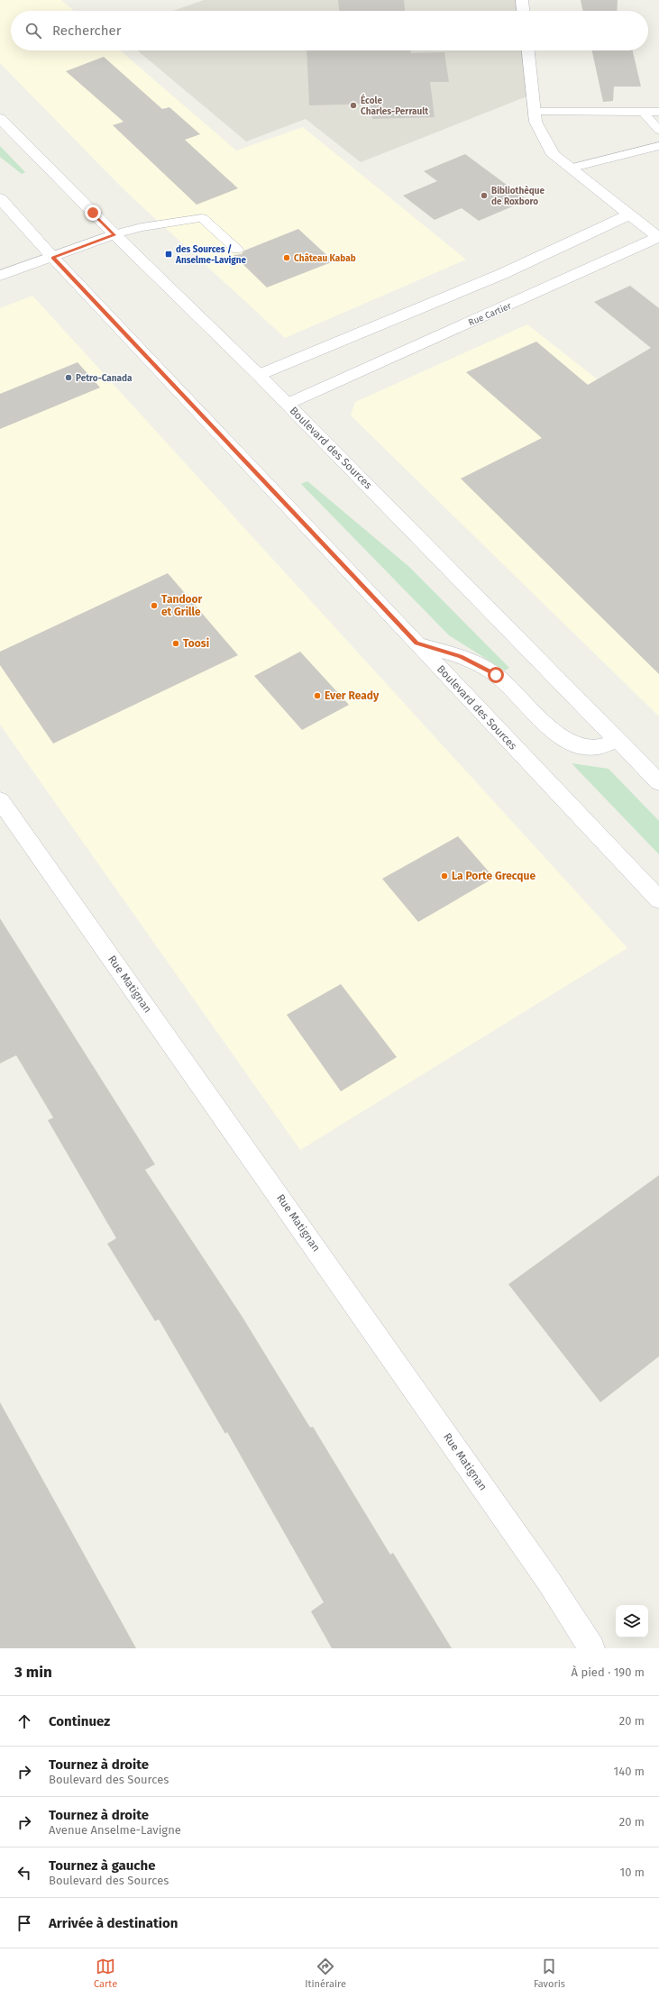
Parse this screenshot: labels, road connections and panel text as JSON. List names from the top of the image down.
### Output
{
  "streets": {
    "main road": ["Rue Cartier", "Boulevard des Sources", "Rue Matignan"]
  },
  "crossings": [
    ["Rue Cartier", "Boulevard des Sources"]
  ],
  "places": {
    "other": [
      "École Charles-Perrault",
      "Bibliothèque de Roxboro",
      "Château Kabab",
      "Petro-Canada",
      "Tandoor et Grille",
      "Toosi",
      "Ever Ready",
      "La Porte Grecque"
    ],
    "transit": ["des Sources / Anselme-Lavigne"]
  },
  "page": {
    "search": "Rechercher",
    "heading": ["3 min", "À pied · 190 m"],
    "list": [
      ["Continuez", "20 m"],
      ["Tournez à droite", "Boulevard des Sources", "140 m"],
      ["Tournez à droite", "Avenue Anselme-Lavigne", "20 m"],
      ["Tournez à gauche", "Boulevard des Sources", "10 m"],
      "Arrivée à destination"
    ],
    "nav": ["Carte", "Itinéraire", "Favoris"]
  }
}
